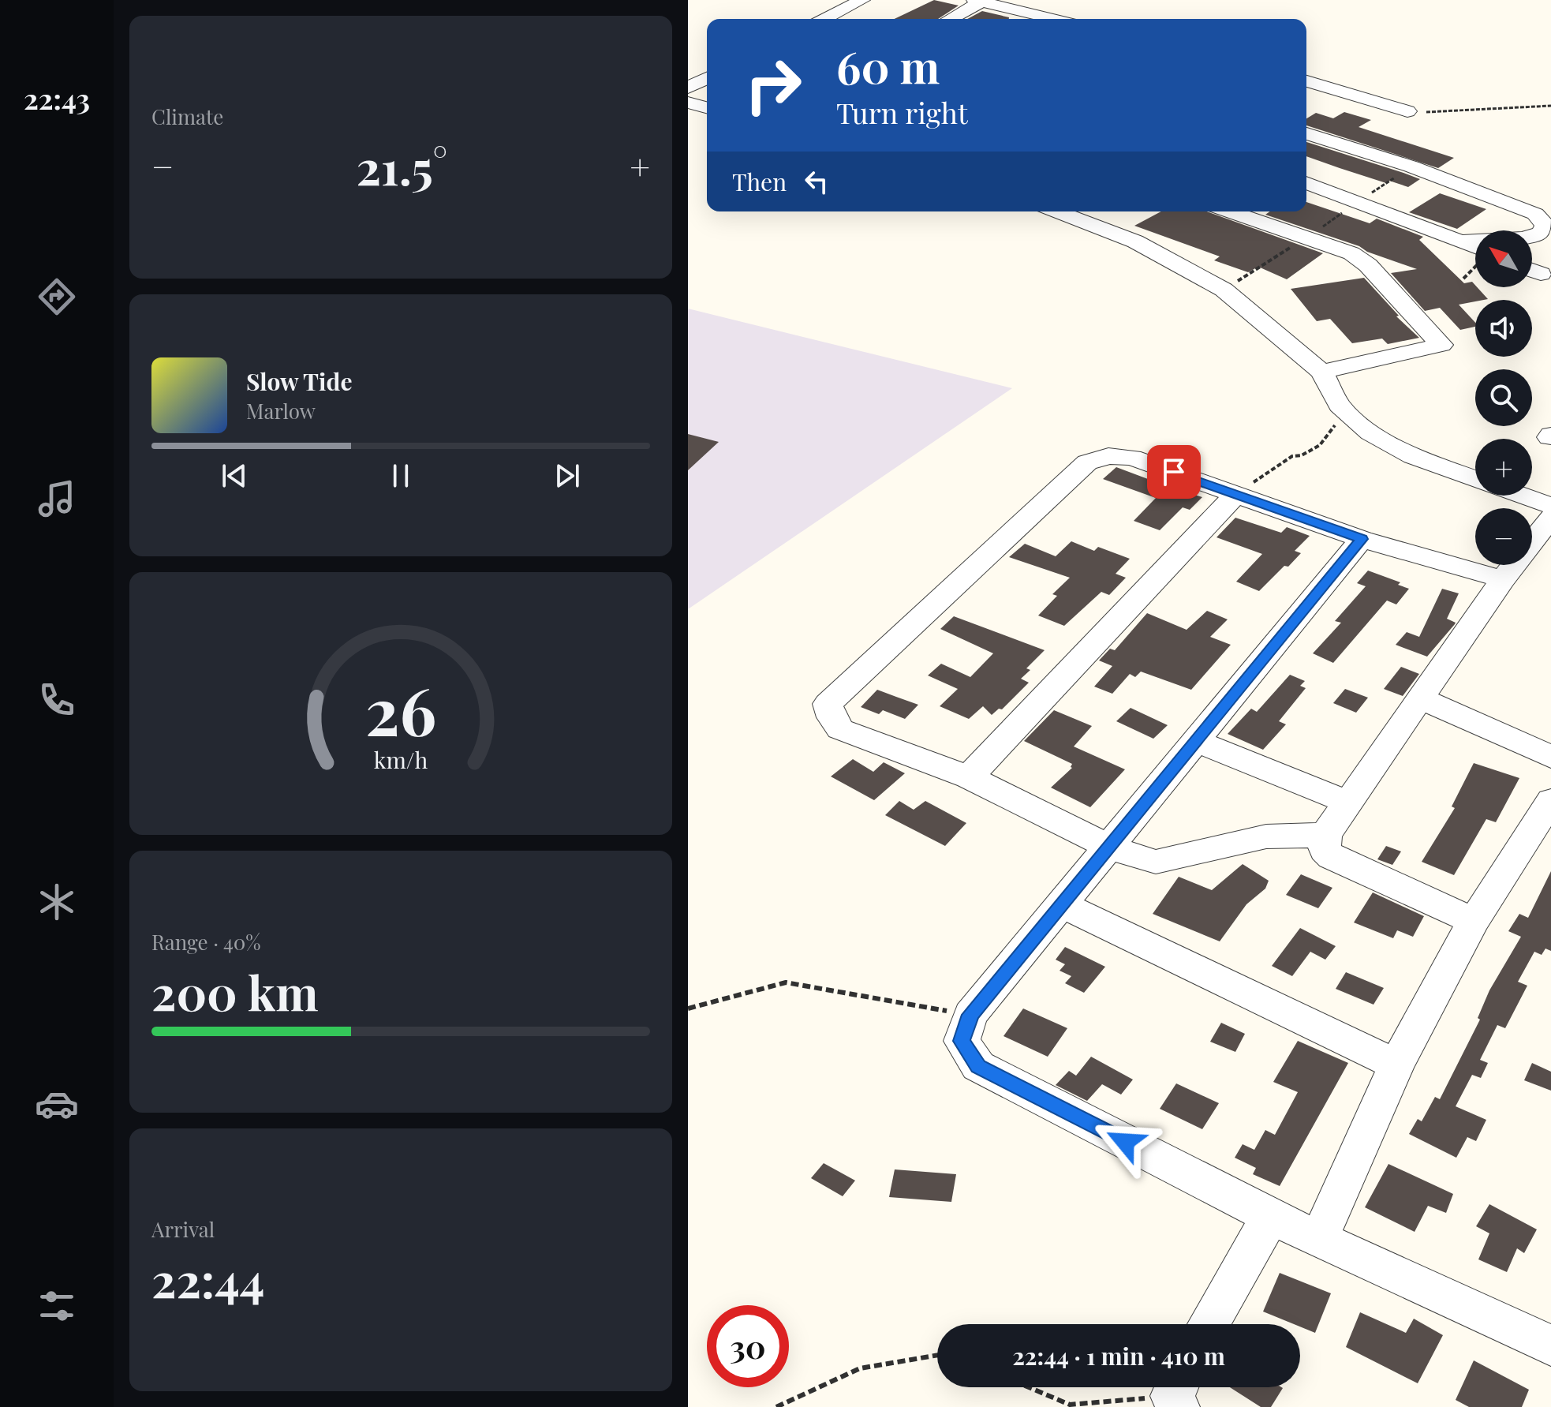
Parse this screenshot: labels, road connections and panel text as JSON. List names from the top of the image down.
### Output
{
  "north": "top left",
  "page": {
    "tabs": "22:43",
    "tile": [
      "Climate",
      ["Range · 40%", "200 km"],
      ["Arrival", "22:44"]
    ],
    "turn": ["60 m", "Turn right"],
    "heat": ["−", "21.5°", "+"],
    "then": "Then",
    "map_buttons": ["+", "−"],
    "song": ["Slow Tide", "Marlow"],
    "limit": "30",
    "trip": "22:44 · 1 min · 410 m",
    "gauge": ["26", "km/h"]
  }
}
